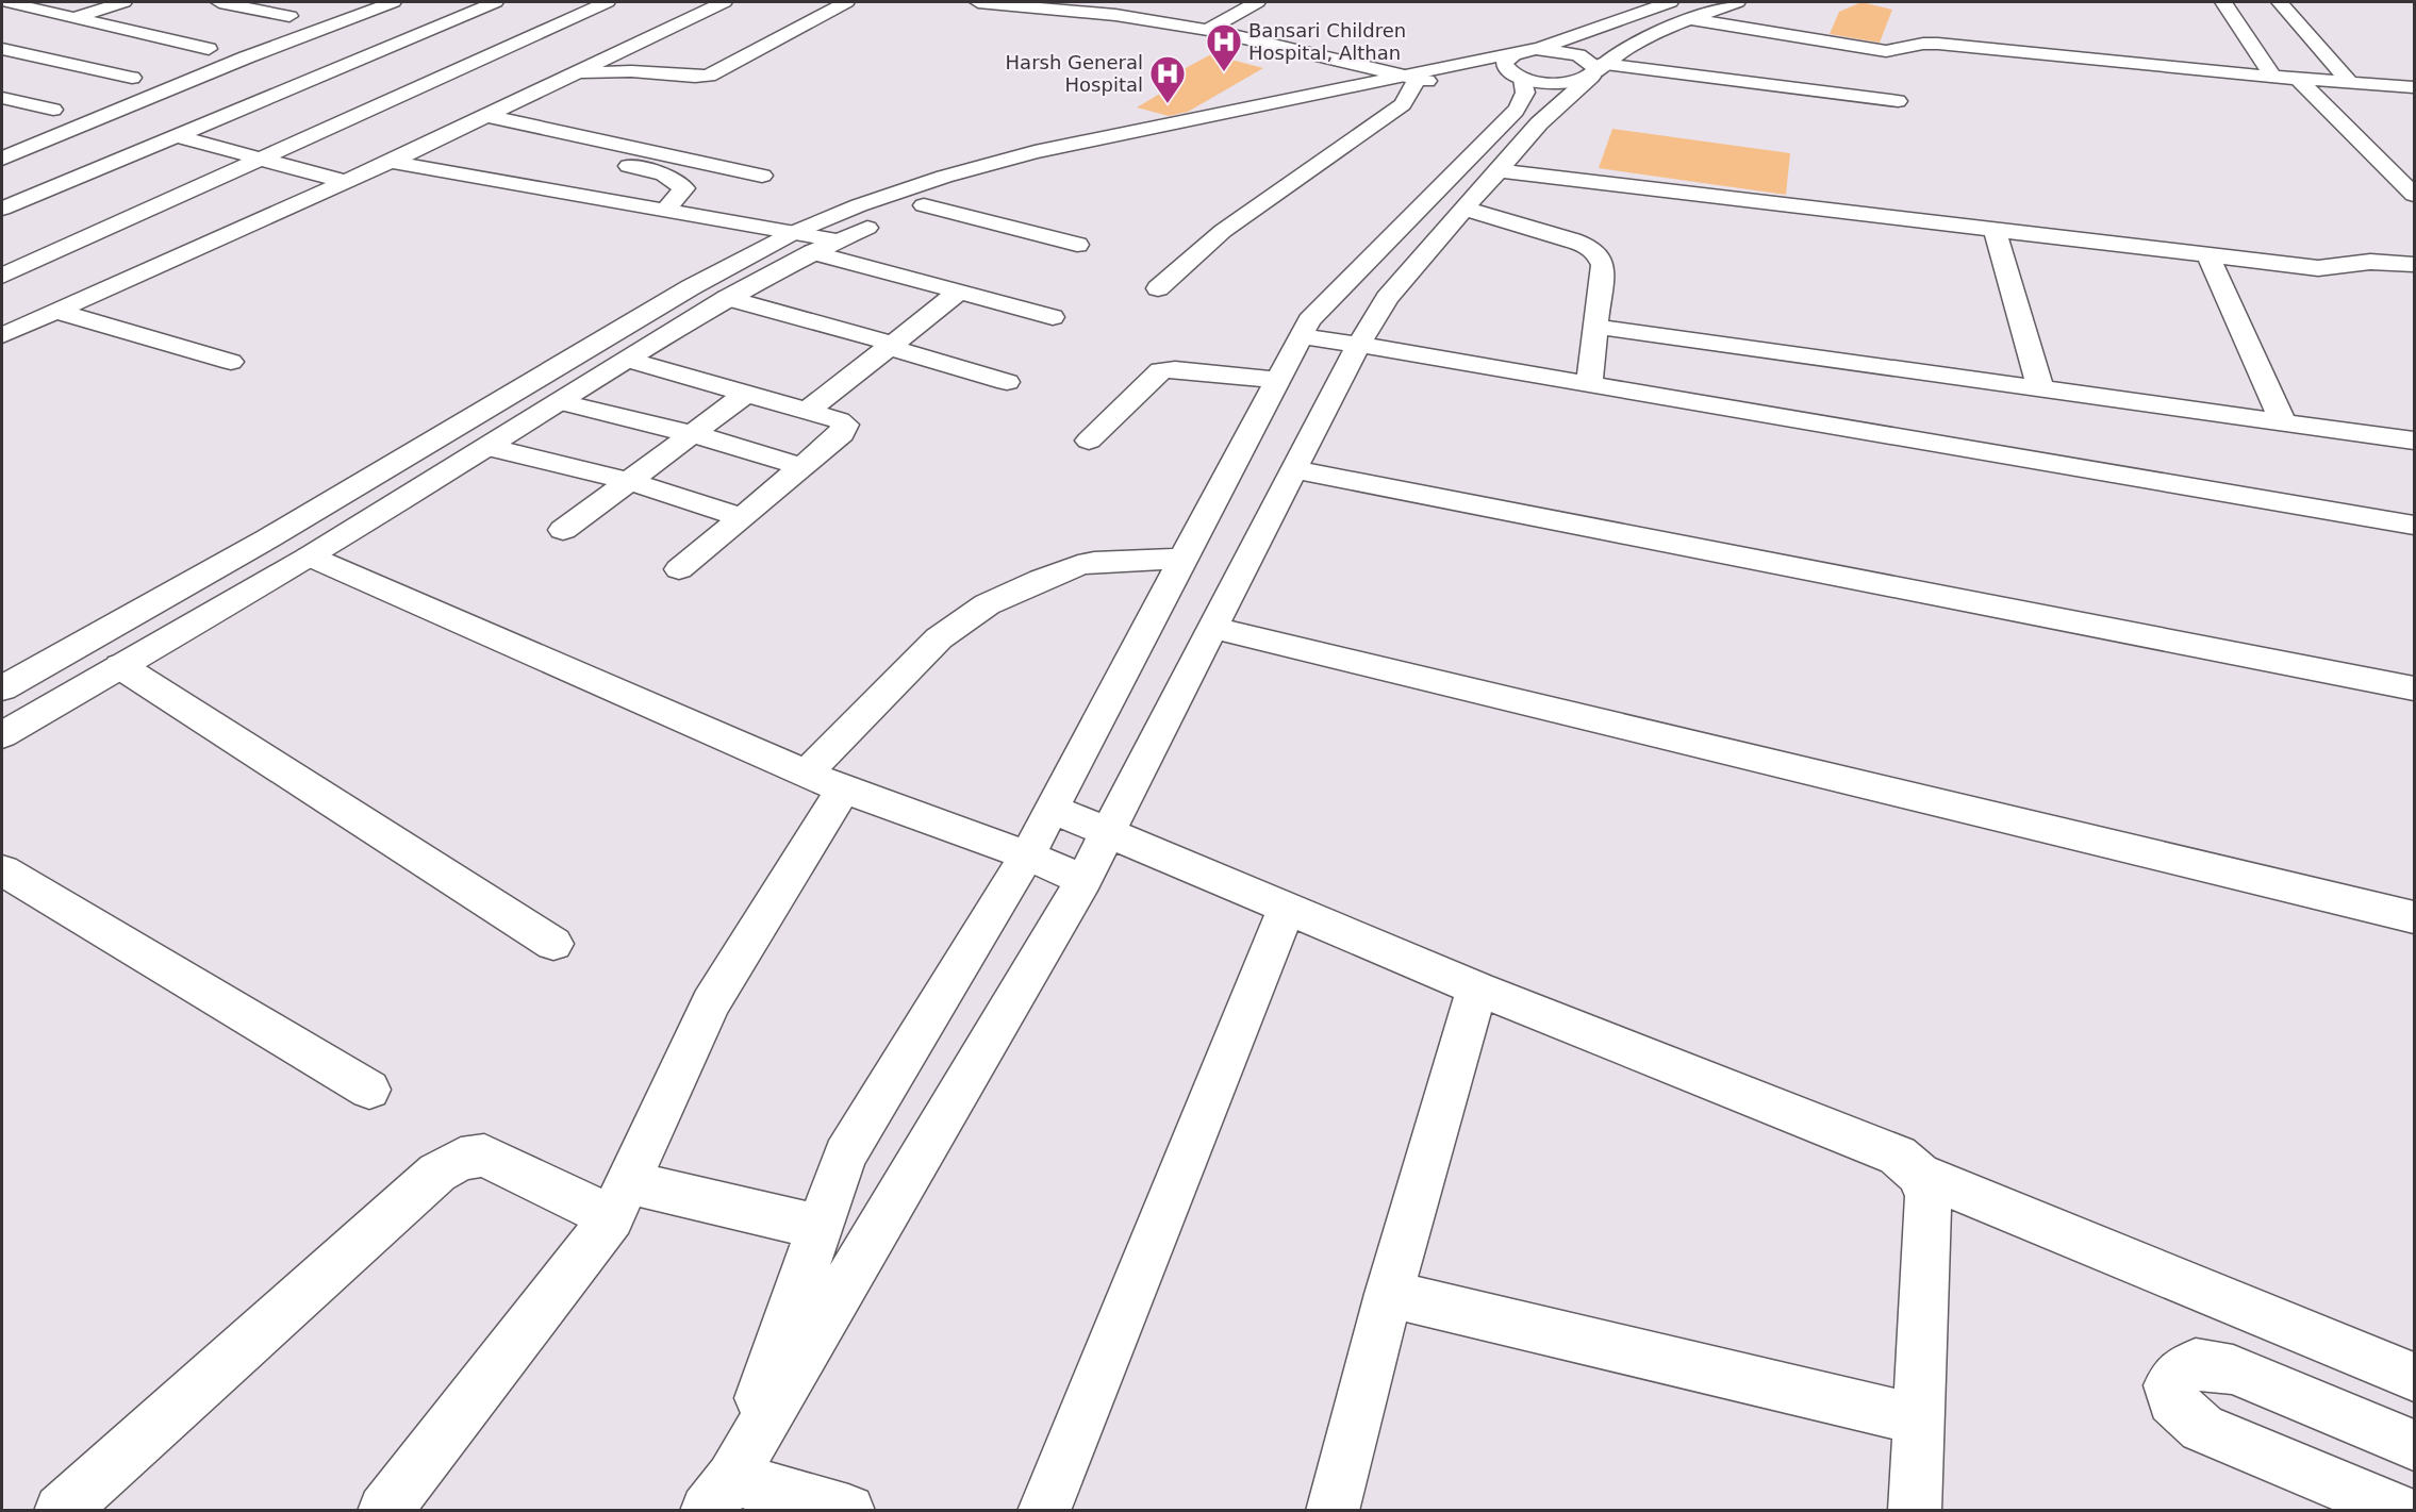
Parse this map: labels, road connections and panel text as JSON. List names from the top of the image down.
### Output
{
  "places": {
    "hospital": ["Bansari Children Hospital, Althan", "Harsh General Hospital"]
  }
}
